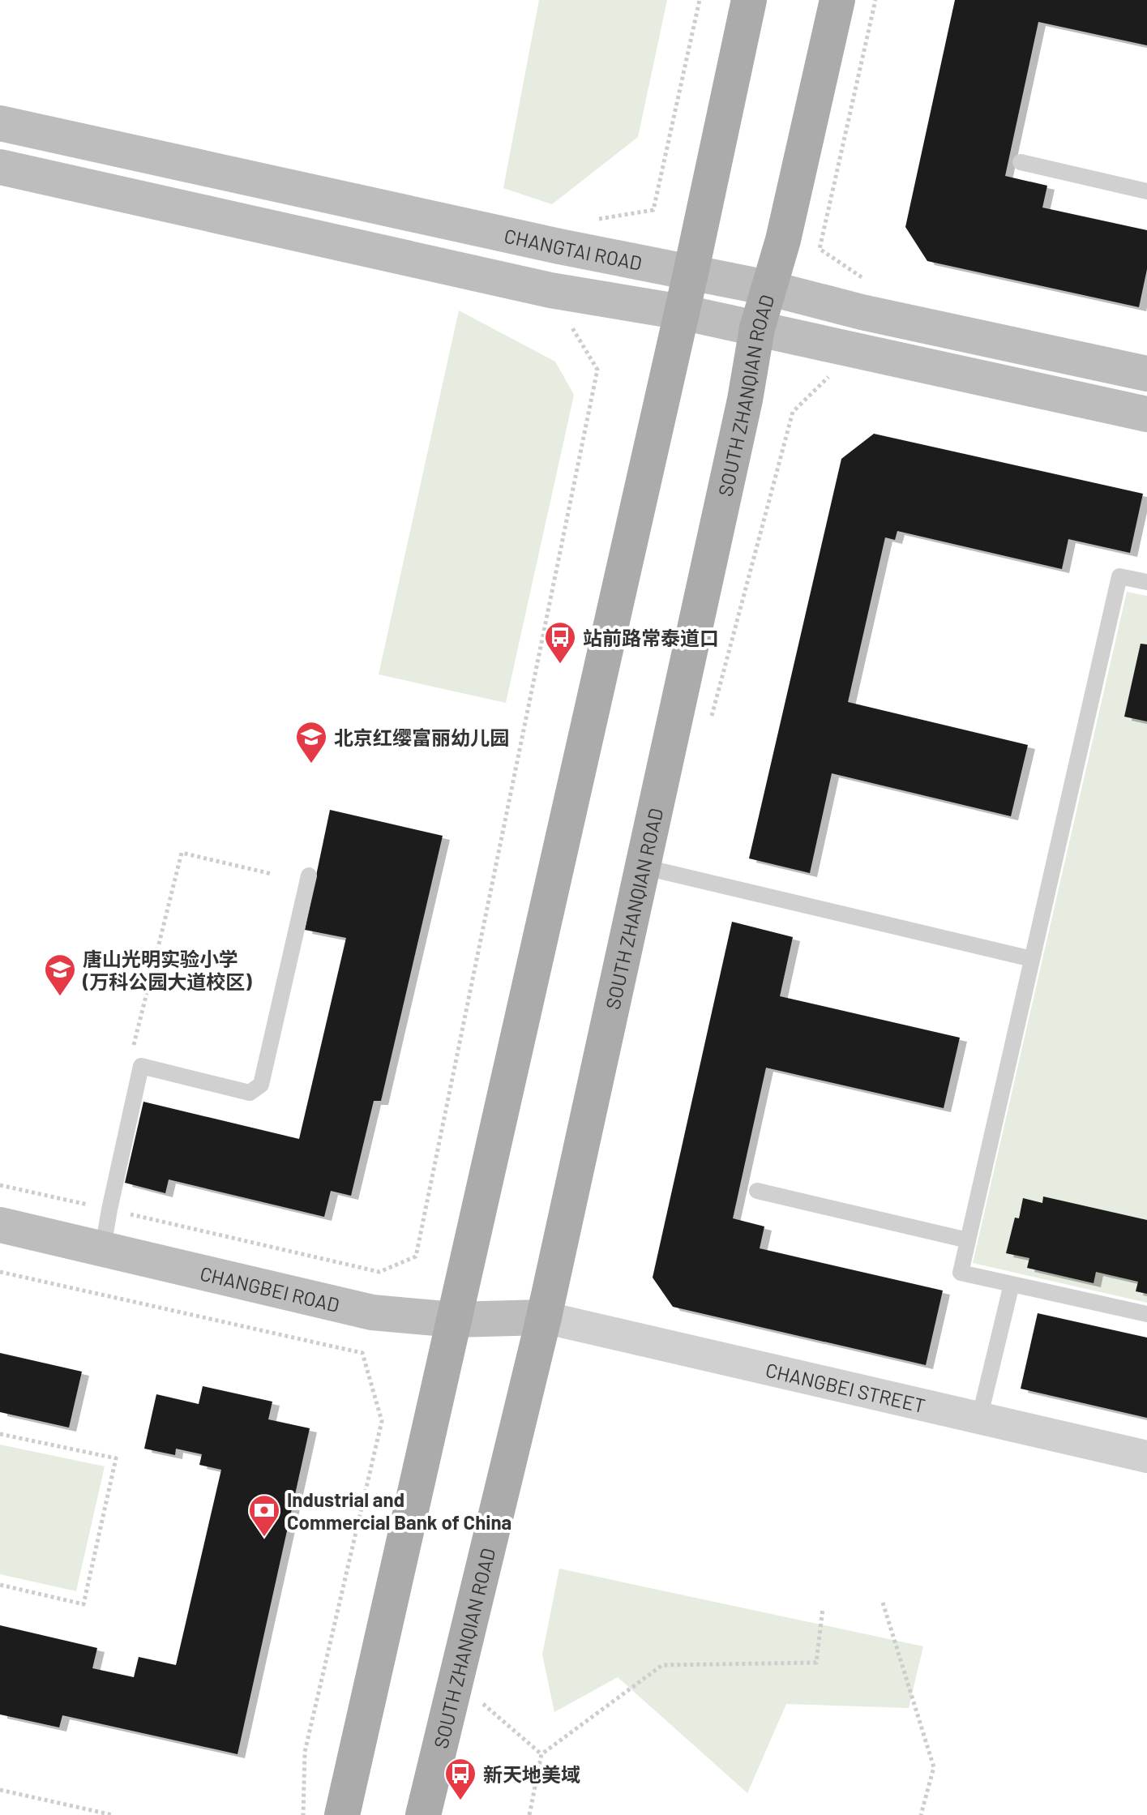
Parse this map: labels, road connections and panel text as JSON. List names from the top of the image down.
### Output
{
  "streets": {
    "main road": ["SOUTH ZHANQIAN ROAD"],
    "street": ["CHANGTAI ROAD", "CHANGBEI ROAD", "CHANGBEI STREET"]
  },
  "crossings": [
    ["CHANGTAI ROAD", "SOUTH ZHANQIAN ROAD"],
    ["SOUTH ZHANQIAN ROAD", "CHANGBEI ROAD"],
    ["SOUTH ZHANQIAN ROAD", "CHANGBEI STREET"],
    ["CHANGBEI ROAD", "CHANGBEI STREET"]
  ],
  "places": {
    "bus stop": ["站前路常泰道口", "新天地美域"],
    "school or university": ["北京红缨富丽幼儿园", "唐山光明实验小学 (万科公园大道校区)"],
    "bank": ["Industrial and Commercial Bank of China"]
  }
}
